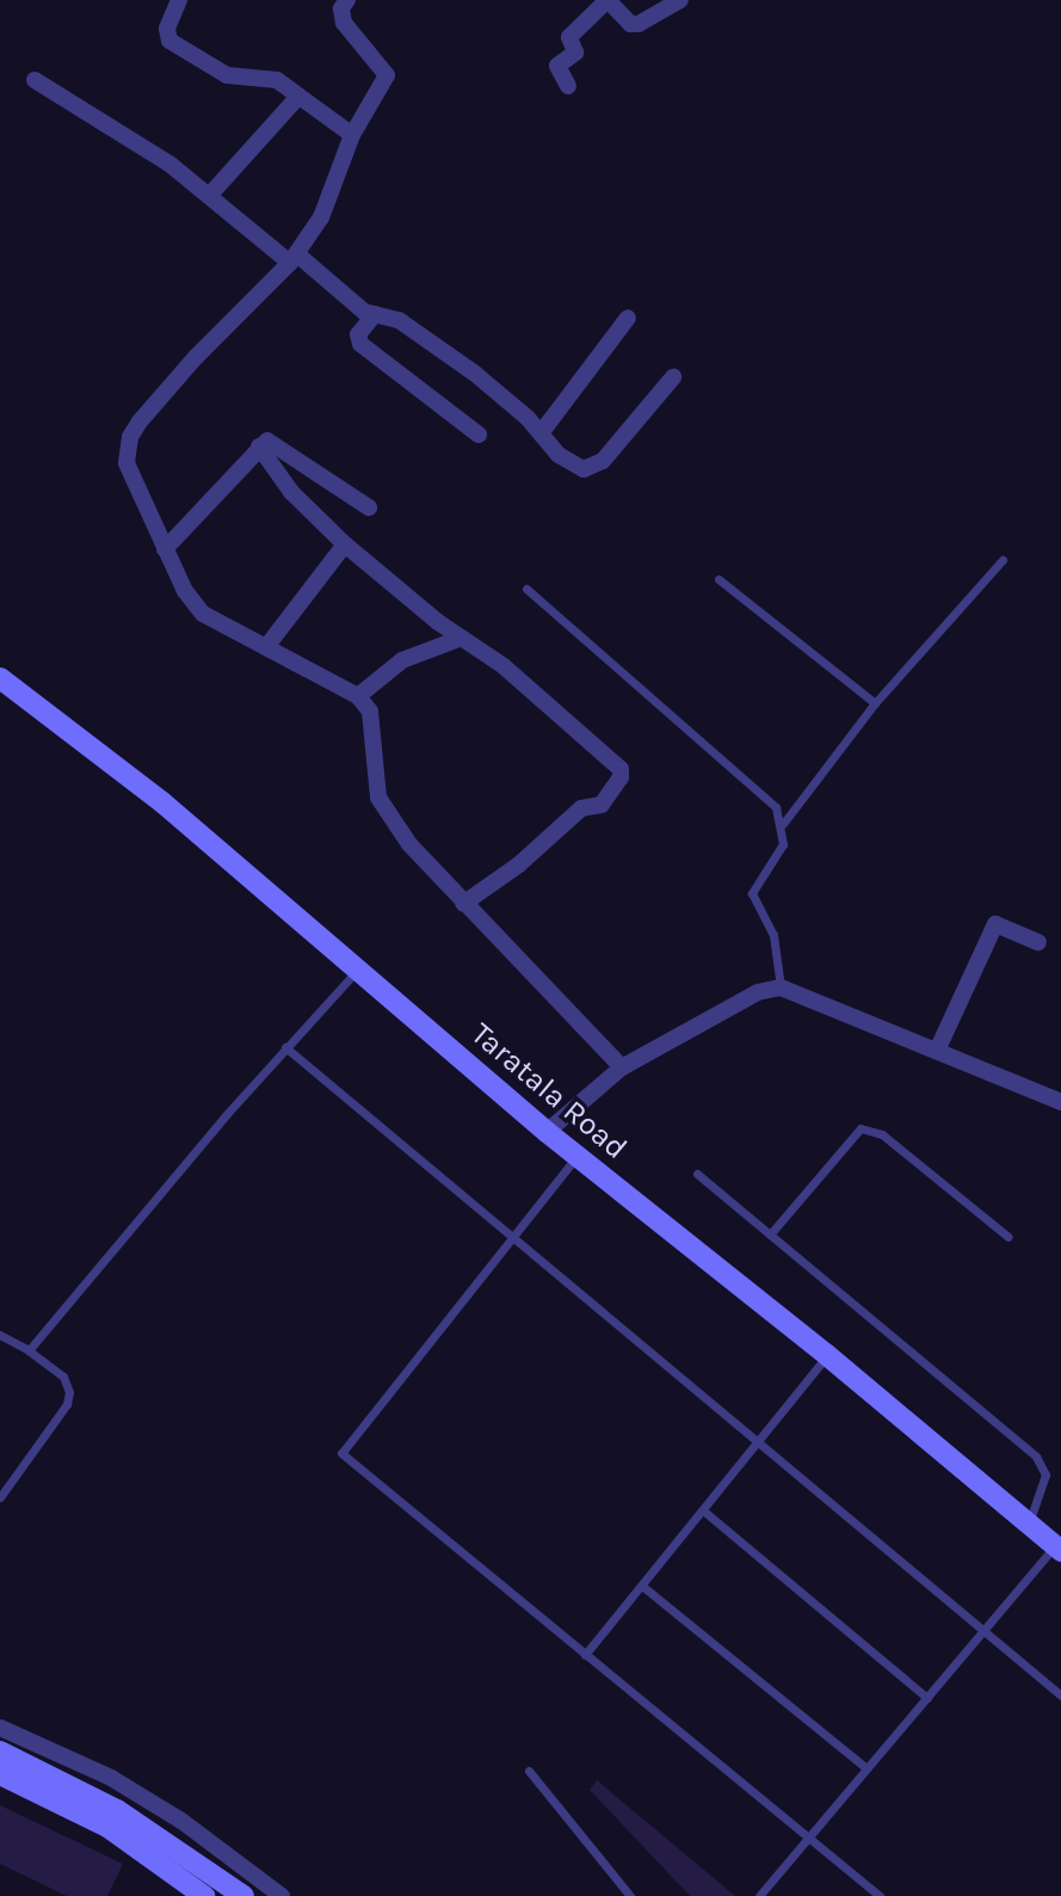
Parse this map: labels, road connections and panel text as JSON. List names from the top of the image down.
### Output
{
  "streets": {
    "street": ["Taratala Road"]
  }
}
